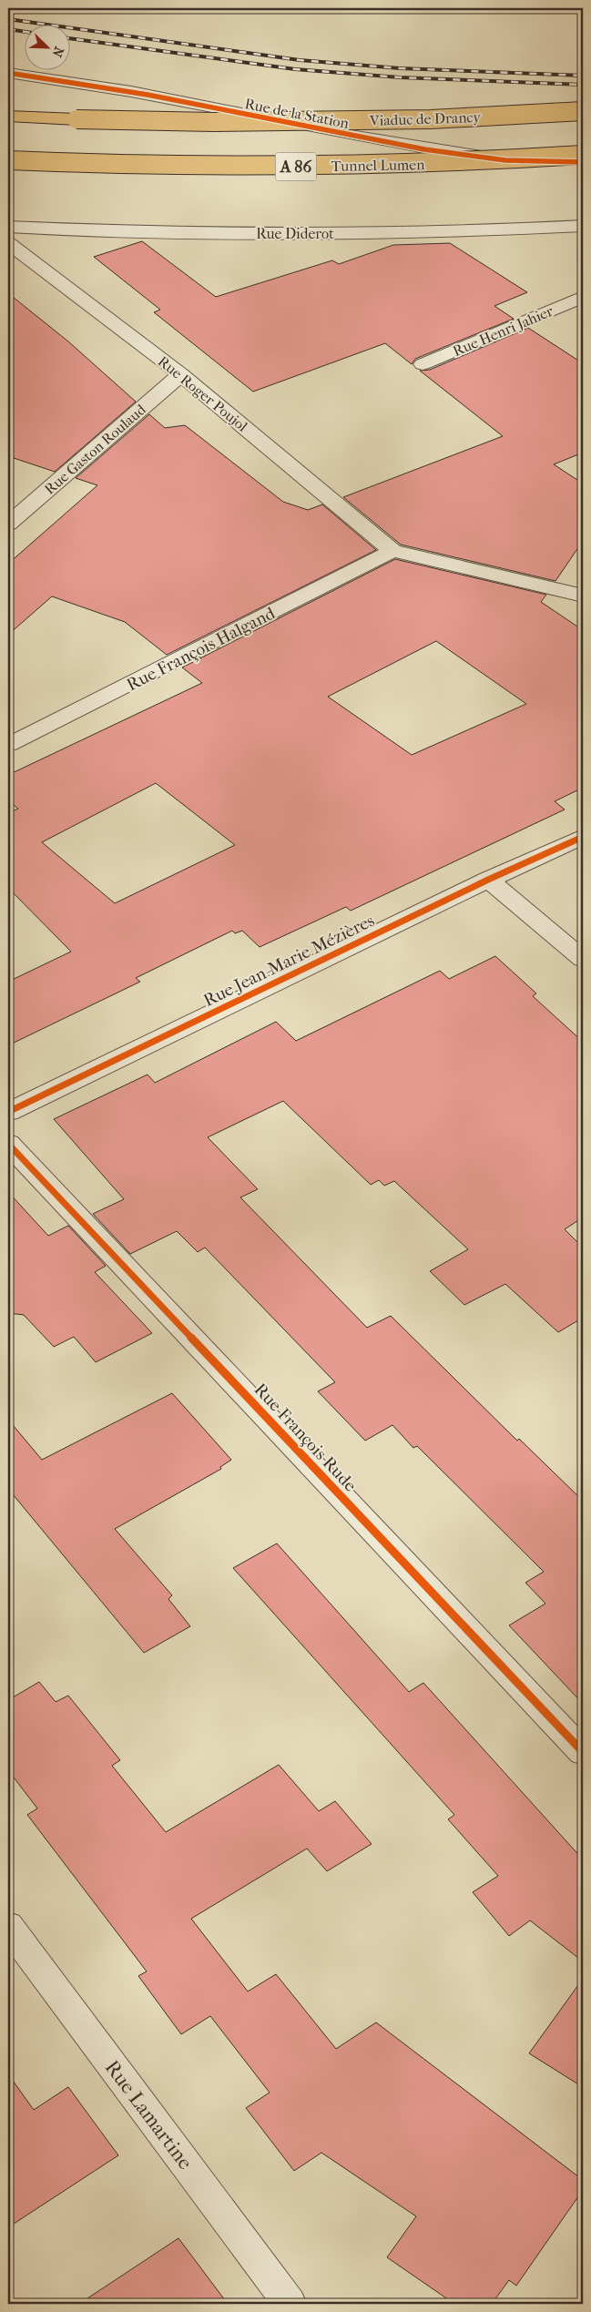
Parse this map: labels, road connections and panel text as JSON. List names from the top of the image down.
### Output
{
  "streets": {
    "highway": ["Viaduc de Drancy", "Tunnel Lumen", "A 86"],
    "street": [
      "Rue de la Station",
      "Rue Diderot",
      "Rue Henri Jahier",
      "Rue Roger Poujol",
      "Rue Gaston Roulaud",
      "Rue François Halgand",
      "Rue Jean-Marie Mézières",
      "Rue François Rude",
      "Rue Lamartine"
    ]
  },
  "crossings": [
    ["Rue Roger Poujol", "Rue Gaston Roulaud"],
    ["Rue Roger Poujol", "Rue François Halgand"]
  ],
  "north": "bottom right"
}
